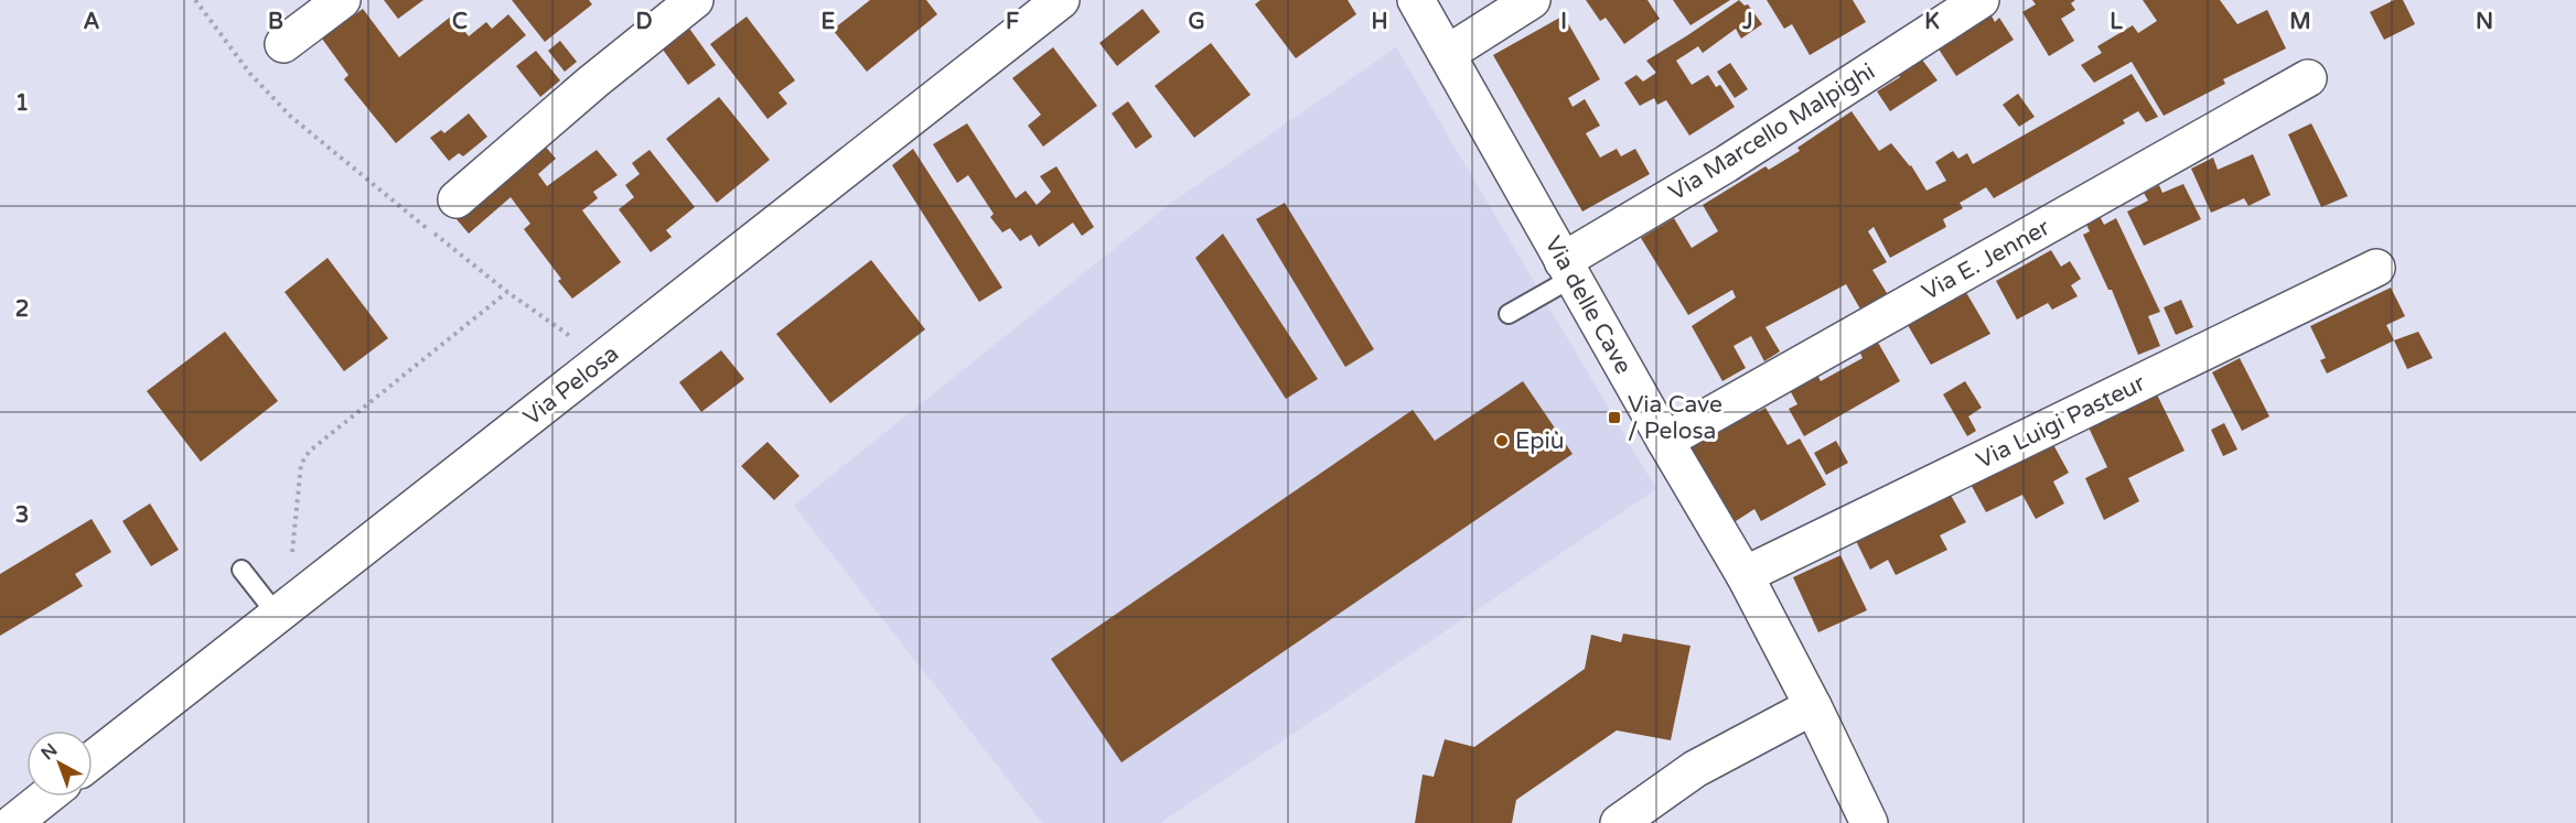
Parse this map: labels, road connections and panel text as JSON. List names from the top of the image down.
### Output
{
  "streets": {
    "street": [
      "Via Marcello Malpighi",
      "Via E. Jenner",
      "Via delle Cave",
      "Via Pelosa",
      "Via Luigi Pasteur"
    ]
  },
  "crossings": [
    ["Via Marcello Malpighi", "Via delle Cave"],
    ["Via E. Jenner", "Via delle Cave"],
    ["Via delle Cave", "Via Luigi Pasteur"]
  ],
  "places": {
    "transit": ["Via Cave / Pelosa"],
    "other": ["Epiù"]
  },
  "north": "top left",
  "grid": {
    "columns": [
      "A",
      "B",
      "C",
      "D",
      "E",
      "F",
      "G",
      "H",
      "I",
      "J",
      "K",
      "L",
      "M",
      "N"
    ],
    "rows": ["1", "2", "3"]
  }
}
